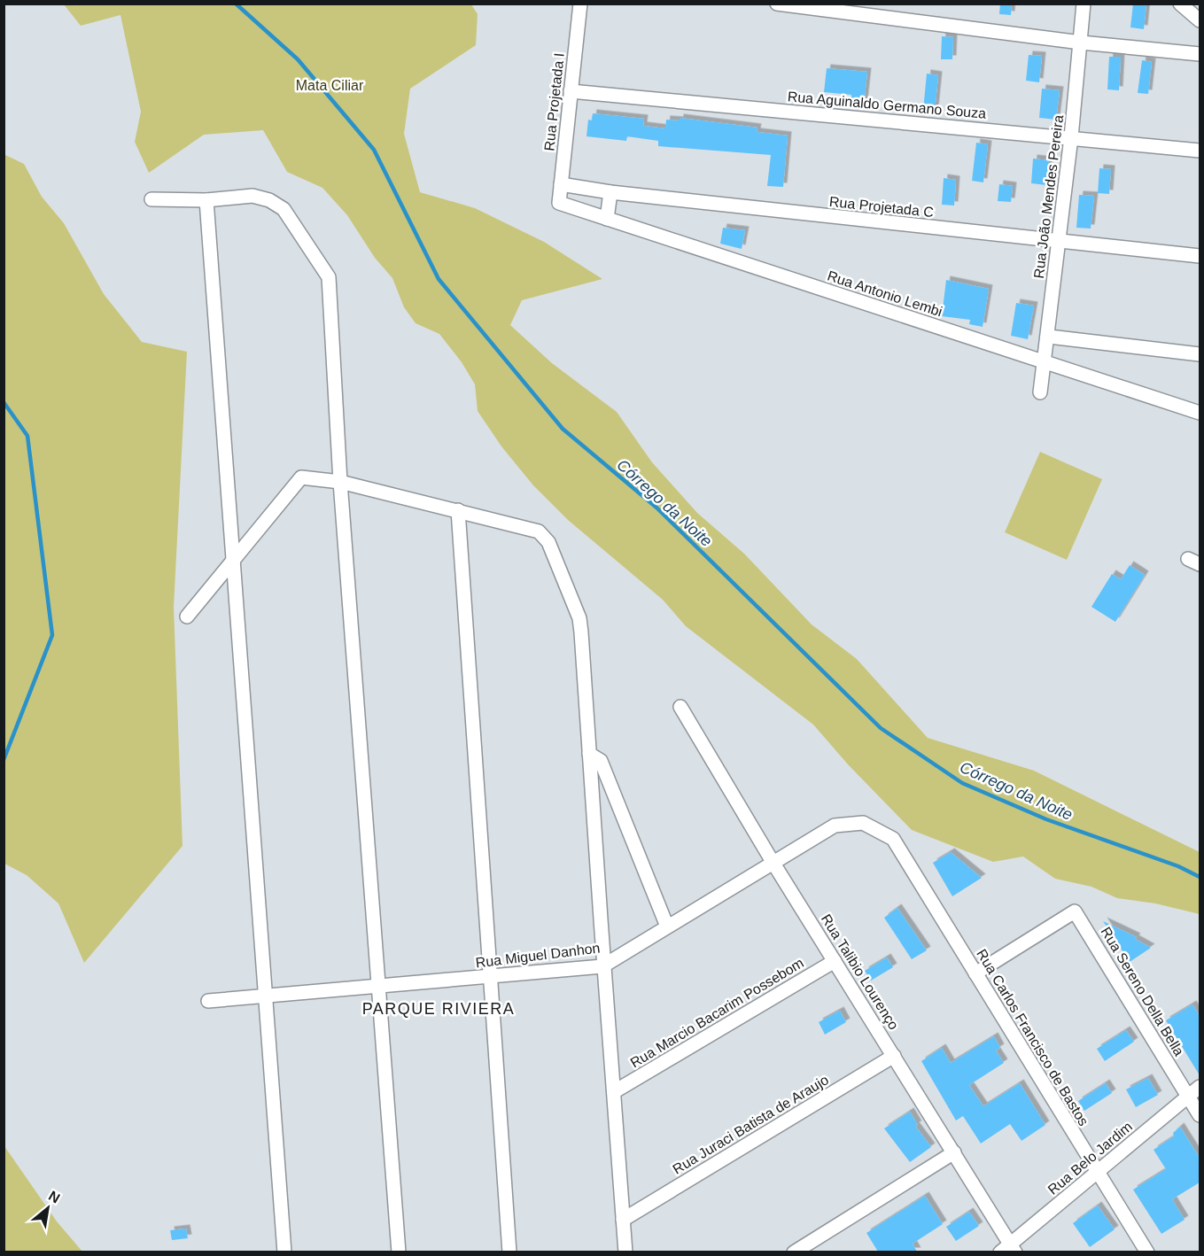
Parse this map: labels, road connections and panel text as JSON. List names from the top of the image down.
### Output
{
  "streets": {
    "street": [
      "Rua Projetada I",
      "Rua Aguinaldo Germano Souza",
      "Rua João Mendes Pereira",
      "Rua Projetada C",
      "Rua Antonio Lembi",
      "Rua Miguel Danhon",
      "Rua Talibio Lourenço",
      "Rua Sereno Della Bella",
      "Rua Marcio Bacarim Possebom",
      "Rua Carlos Francisco de Bastos",
      "Rua Juraci Batista de Araujo",
      "Rua Belo Jardim"
    ]
  },
  "crossings": [
    ["Rua Projetada I", "Rua Aguinaldo Germano Souza"],
    ["Rua Projetada I", "Rua Projetada C"],
    ["Rua Projetada I", "Rua Antonio Lembi"],
    ["Rua Aguinaldo Germano Souza", "Rua João Mendes Pereira"],
    ["Rua João Mendes Pereira", "Rua Projetada C"],
    ["Rua João Mendes Pereira", "Rua Antonio Lembi"],
    ["Rua Miguel Danhon", "Rua Talibio Lourenço"],
    ["Rua Miguel Danhon", "Rua Carlos Francisco de Bastos"],
    ["Rua Talibio Lourenço", "Rua Marcio Bacarim Possebom"],
    ["Rua Talibio Lourenço", "Rua Juraci Batista de Araujo"],
    ["Rua Talibio Lourenço", "Rua Belo Jardim"],
    ["Rua Sereno Della Bella", "Rua Carlos Francisco de Bastos"],
    ["Rua Sereno Della Bella", "Rua Belo Jardim"],
    ["Rua Carlos Francisco de Bastos", "Rua Belo Jardim"]
  ],
  "districts": ["PARQUE RIVIERA"],
  "water": ["Córrego da Noite"],
  "parks": ["Mata Ciliar"],
  "north": "top right"
}
